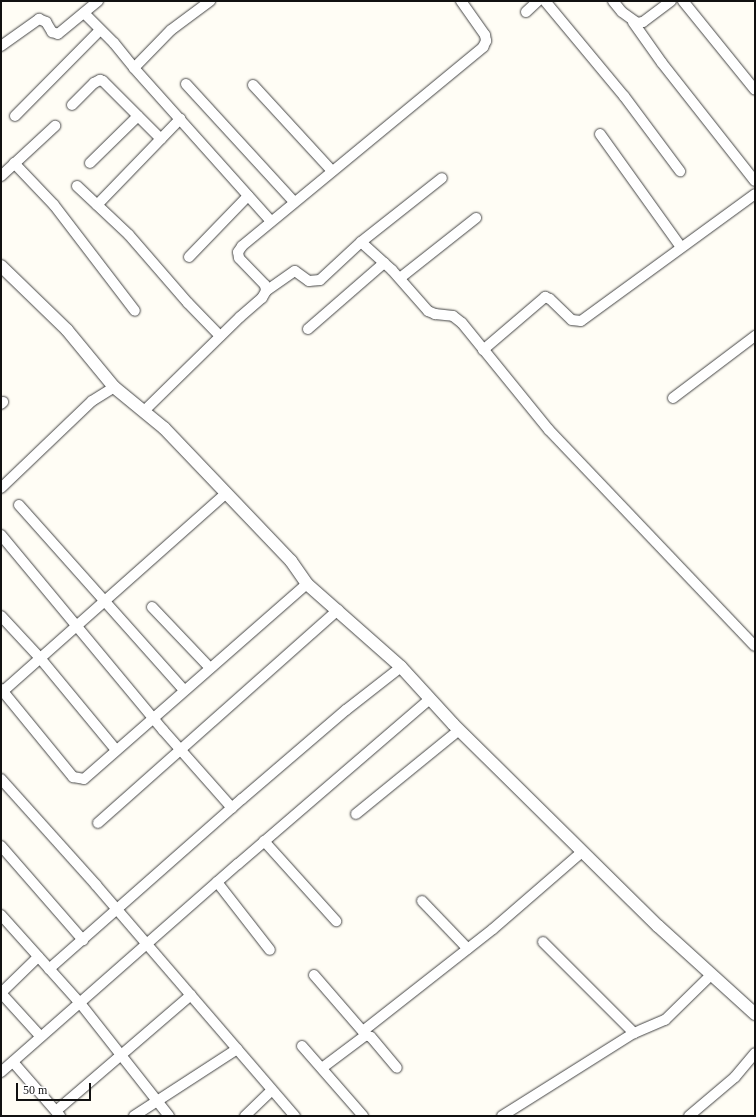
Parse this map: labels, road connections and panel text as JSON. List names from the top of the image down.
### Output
{
  "scale_bar": "50 m"
}
